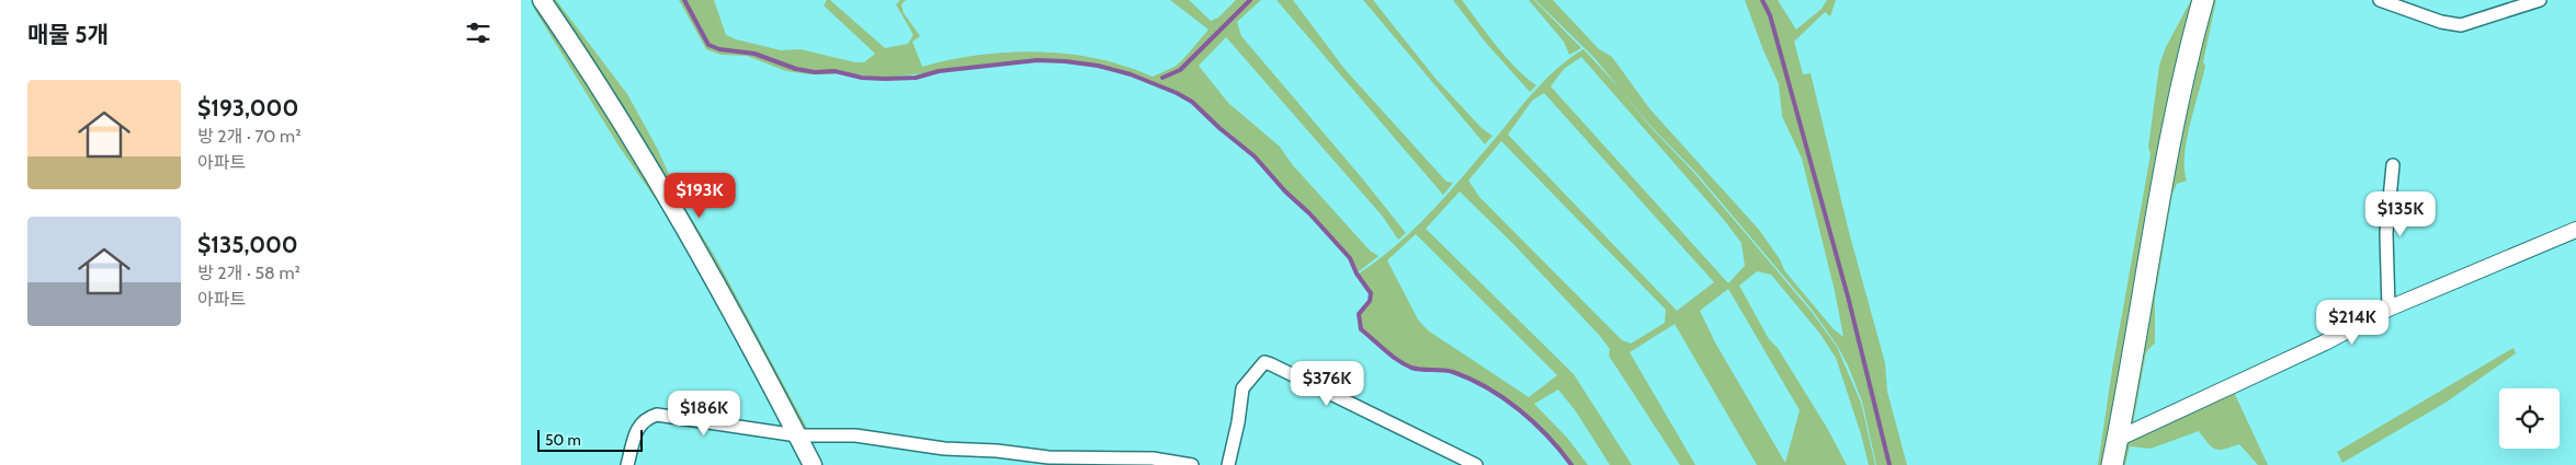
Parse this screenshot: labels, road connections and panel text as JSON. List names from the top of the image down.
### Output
{
  "scale_bar": "50 m",
  "page": {
    "heading": "매물 5개",
    "list": [
      {
        "name": "$193,000",
        "note": "방 2개 · 70 m² · 아파트"
      },
      {
        "name": "$135,000",
        "note": "방 2개 · 58 m² · 아파트"
      }
    ],
    "price": [
      "$193K",
      "$135K",
      "$214K",
      "$376K",
      "$186K"
    ],
    "scale": "50 m"
  }
}
